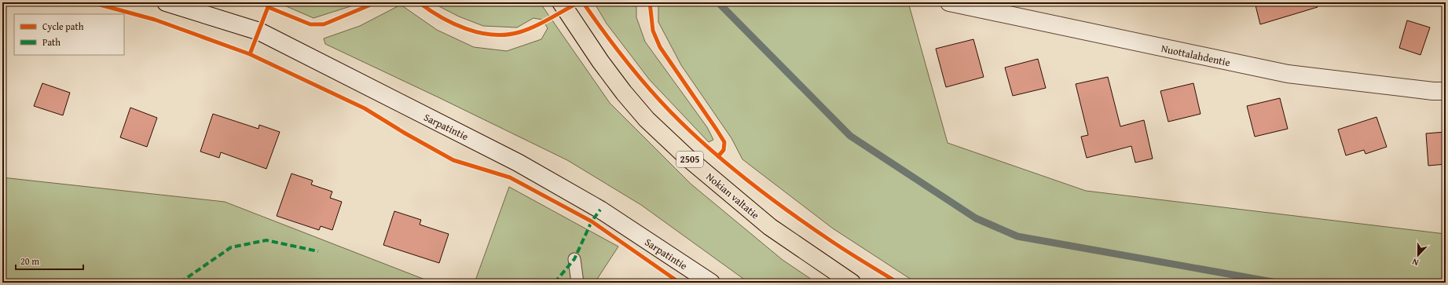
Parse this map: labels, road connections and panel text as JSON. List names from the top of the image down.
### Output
{
  "streets": {
    "main road": [
      "Nuottalahdentie",
      "Sarpatintie",
      "2505",
      "Nokian valtatie"
    ]
  },
  "legend": ["Cycle path", "Path"],
  "scale_bar": "20 m",
  "north": "bottom"
}
